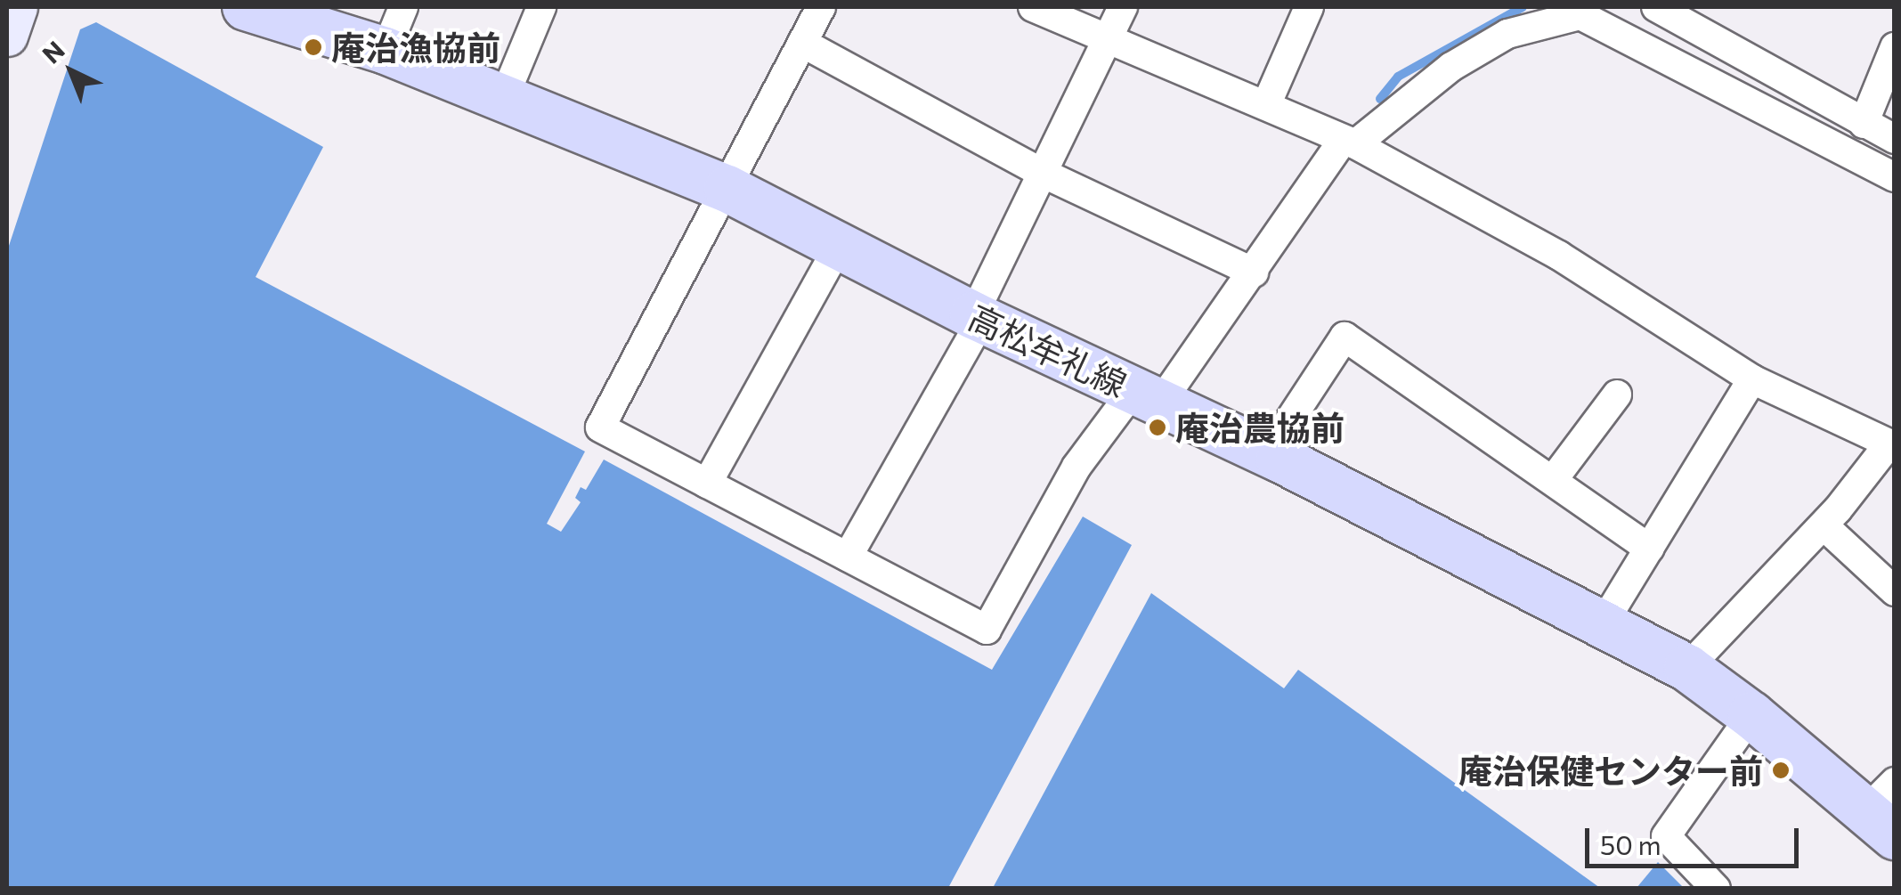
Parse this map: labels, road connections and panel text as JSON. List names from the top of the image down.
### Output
{
  "streets": {
    "main road": ["高松牟礼線"]
  },
  "places": ["庵治漁協前", "庵治農協前", "庵治保健センター前"],
  "scale_bar": "50 m",
  "north": "top left"
}
